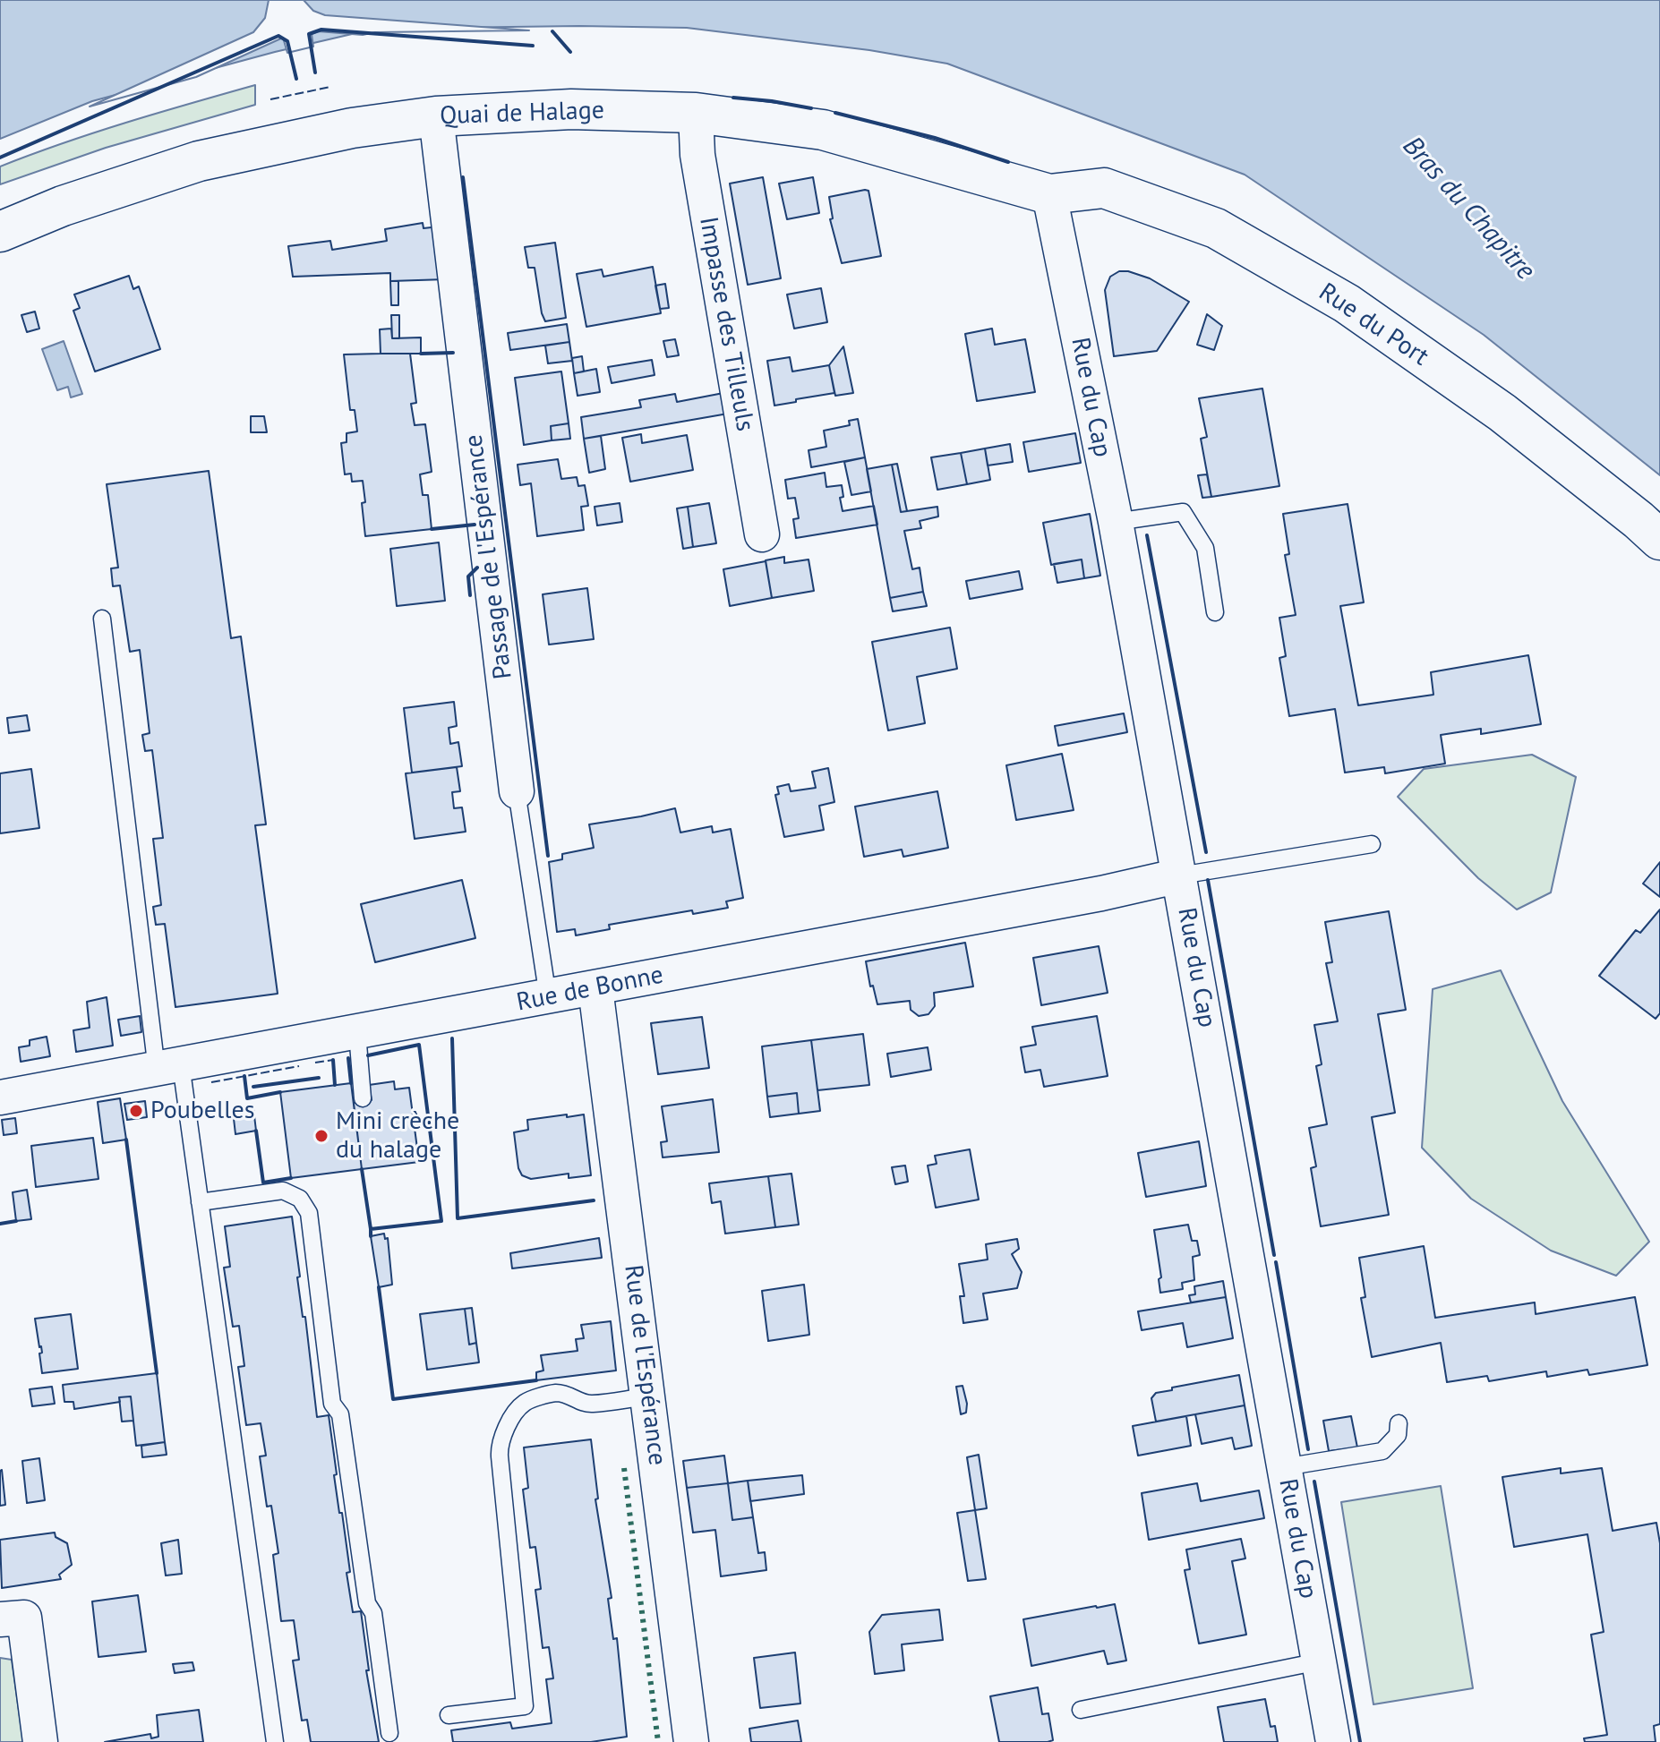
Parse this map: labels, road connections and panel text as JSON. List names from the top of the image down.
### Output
{
  "streets": {
    "street": [
      "Quai de Halage",
      "Impasse des Tilleuls",
      "Rue du Port",
      "Rue du Cap",
      "Passage de l'Espérance",
      "Rue de Bonne",
      "Rue de l'Espérance"
    ]
  },
  "crossings": [
    ["Quai de Halage", "Impasse des Tilleuls"],
    ["Quai de Halage", "Rue du Port"],
    ["Quai de Halage", "Rue du Cap"],
    ["Quai de Halage", "Passage de l'Espérance"],
    ["Rue du Port", "Rue du Cap"],
    ["Rue du Cap", "Rue de Bonne"],
    ["Passage de l'Espérance", "Rue de Bonne"],
    ["Rue de Bonne", "Rue de l'Espérance"]
  ],
  "water": ["Bras du Chapitre"],
  "places": ["Poubelles", "Mini crèche du halage"]
}
